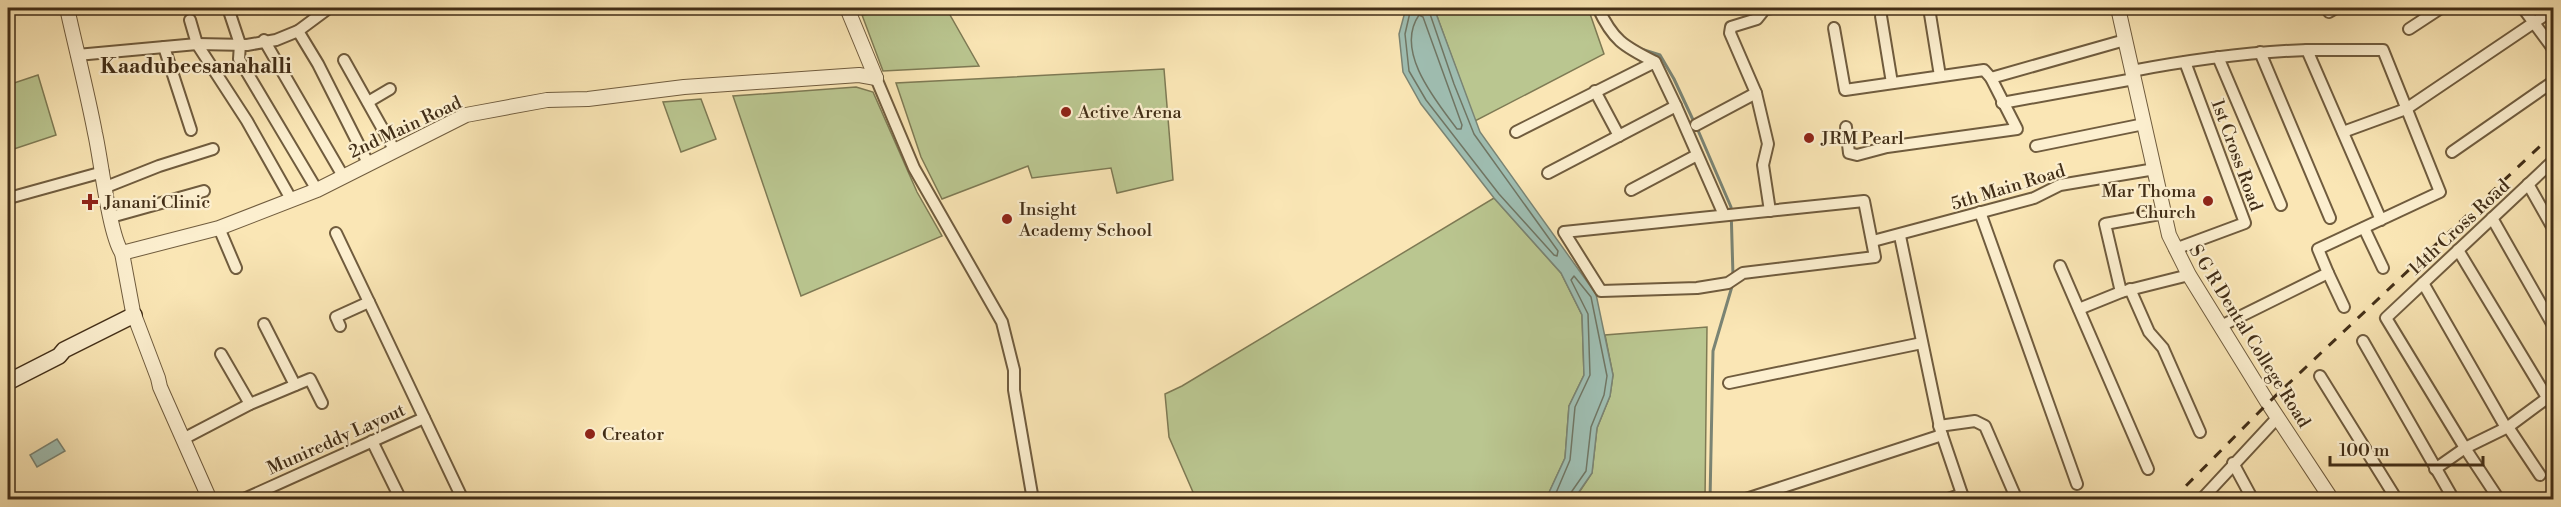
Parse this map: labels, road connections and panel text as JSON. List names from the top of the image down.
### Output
{
  "streets": {
    "street": [
      "2nd Main Road",
      "1st Cross Road",
      "5th Main Road",
      "14th Cross Road",
      "S G R Dental College Road",
      "Munireddy Layout"
    ]
  },
  "crossings": [
    ["1st Cross Road", "S G R Dental College Road"],
    ["5th Main Road", "S G R Dental College Road"]
  ],
  "districts": ["Kaadubeesanahalli"],
  "places": {
    "other": [
      "Active Arena",
      "JRM Pearl",
      "Mar Thoma Church",
      "Insight Academy School",
      "Creator"
    ],
    "health": ["Janani Clinic"]
  },
  "scale_bar": "100 m"
}
